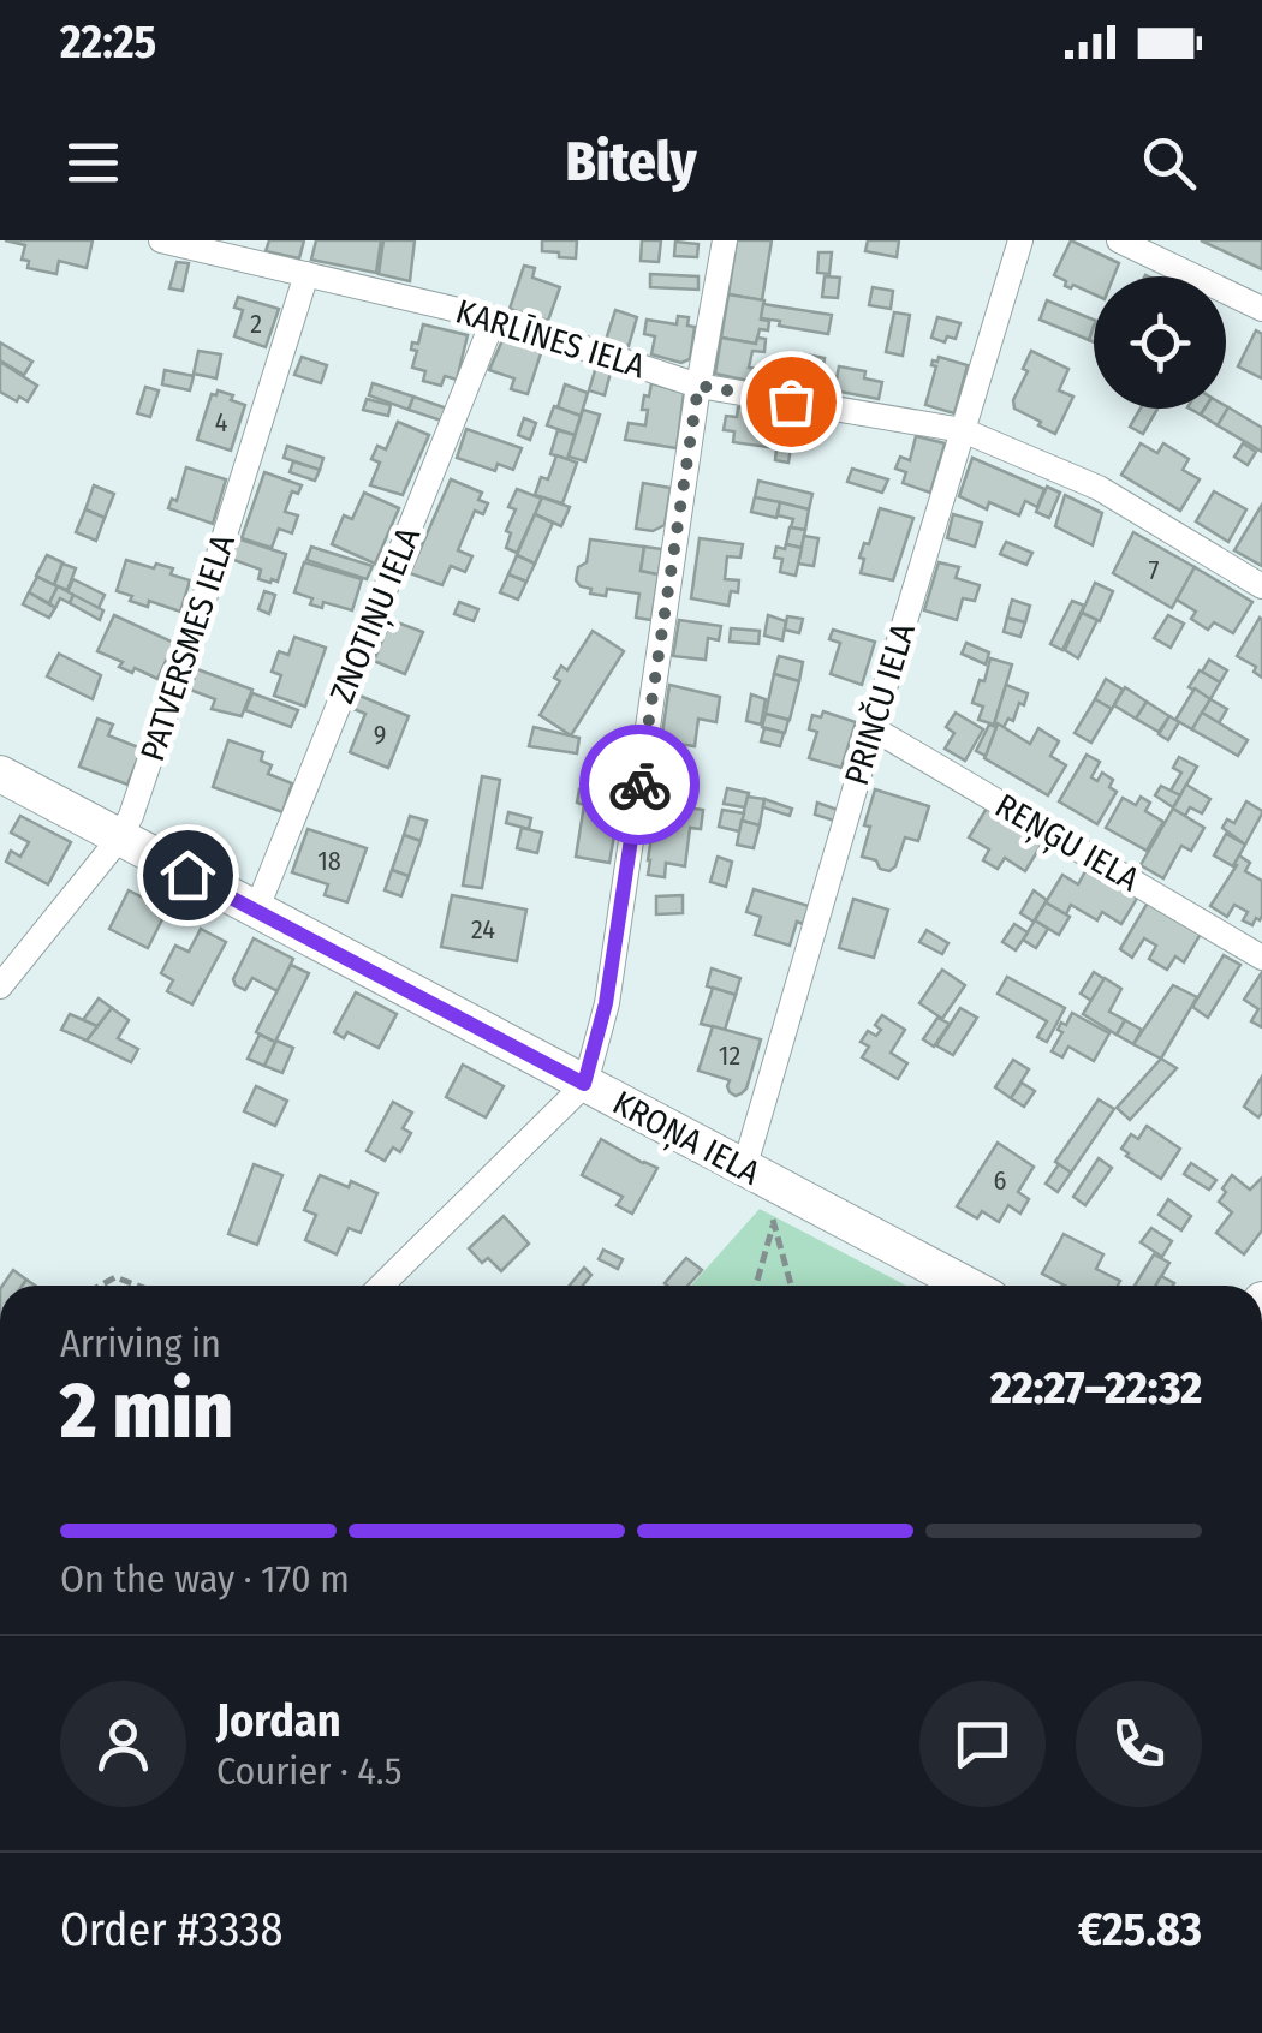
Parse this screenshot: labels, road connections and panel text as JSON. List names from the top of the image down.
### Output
{
  "streets": {
    "street": [
      "KARLĪNES IELA",
      "ZNOTIŅU IELA",
      "PATVERSMES IELA",
      "PRINČU IELA",
      "REŅĢU IELA",
      "KROŅA IELA"
    ]
  },
  "crossings": [
    ["KARLĪNES IELA", "ZNOTIŅU IELA"],
    ["KARLĪNES IELA", "PATVERSMES IELA"],
    ["KARLĪNES IELA", "PRINČU IELA"],
    ["ZNOTIŅU IELA", "KROŅA IELA"],
    ["PATVERSMES IELA", "KROŅA IELA"],
    ["PRINČU IELA", "REŅĢU IELA"],
    ["PRINČU IELA", "KROŅA IELA"]
  ],
  "house_numbers": [
    "2",
    "4",
    "7",
    "9",
    "18",
    "24",
    "12",
    "6"
  ],
  "page": {
    "status": "22:25",
    "header": "Bitely",
    "heading": ["2 min", "Arriving in", "22:27–22:32"],
    "panel": [
      "Jordan",
      "Courier · 4.5",
      "Order #3338",
      "€25.83"
    ],
    "bar": "On the way · 170 m"
  }
}
